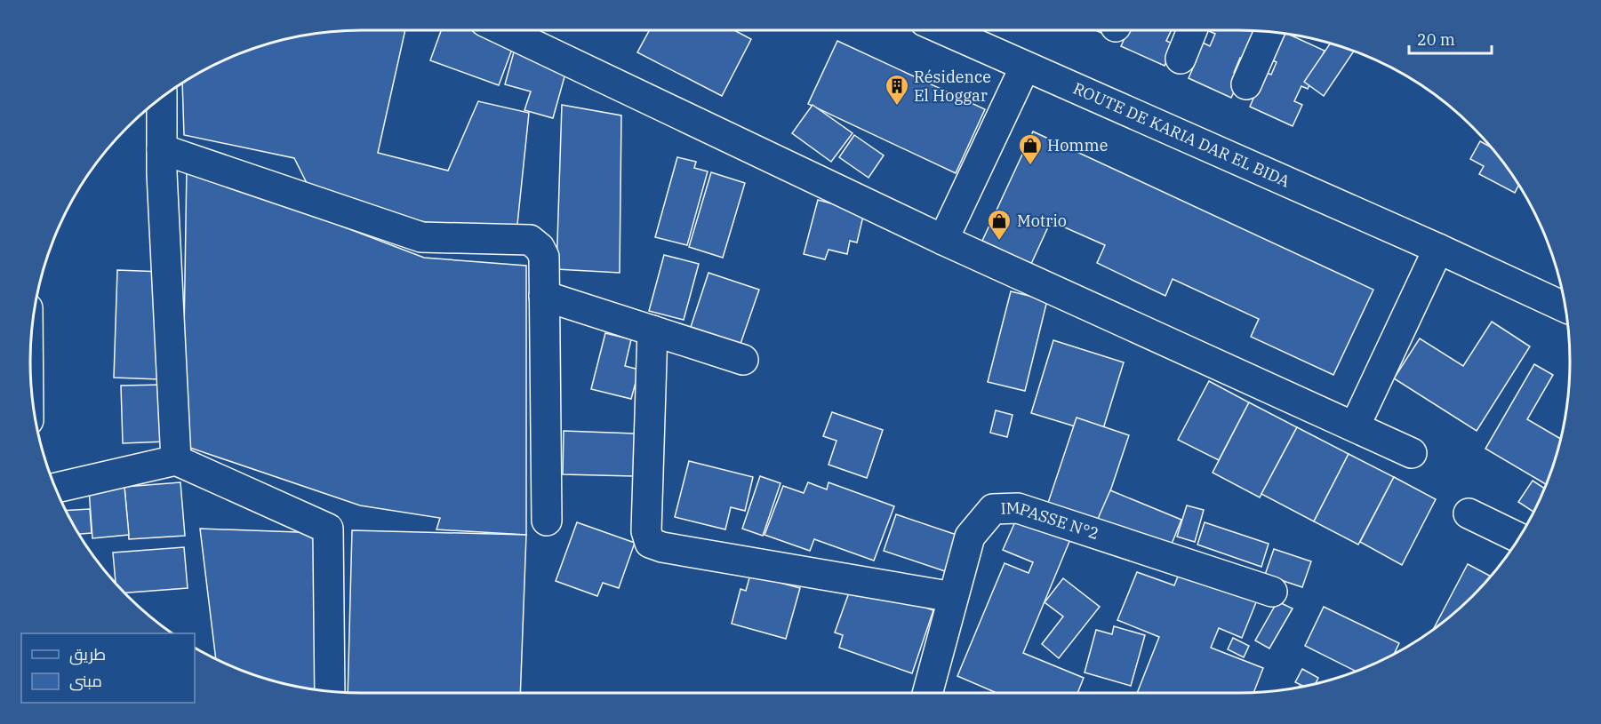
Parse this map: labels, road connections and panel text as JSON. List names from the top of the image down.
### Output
{
  "streets": {
    "street": ["ROUTE DE KARIA DAR EL BIDA", "IMPASSE N°2"]
  },
  "places": {
    "building": ["Résidence El Hoggar"],
    "shop": ["Homme", "Motrio"]
  },
  "legend": ["طريق", "مبنى"],
  "scale_bar": "20 m"
}
